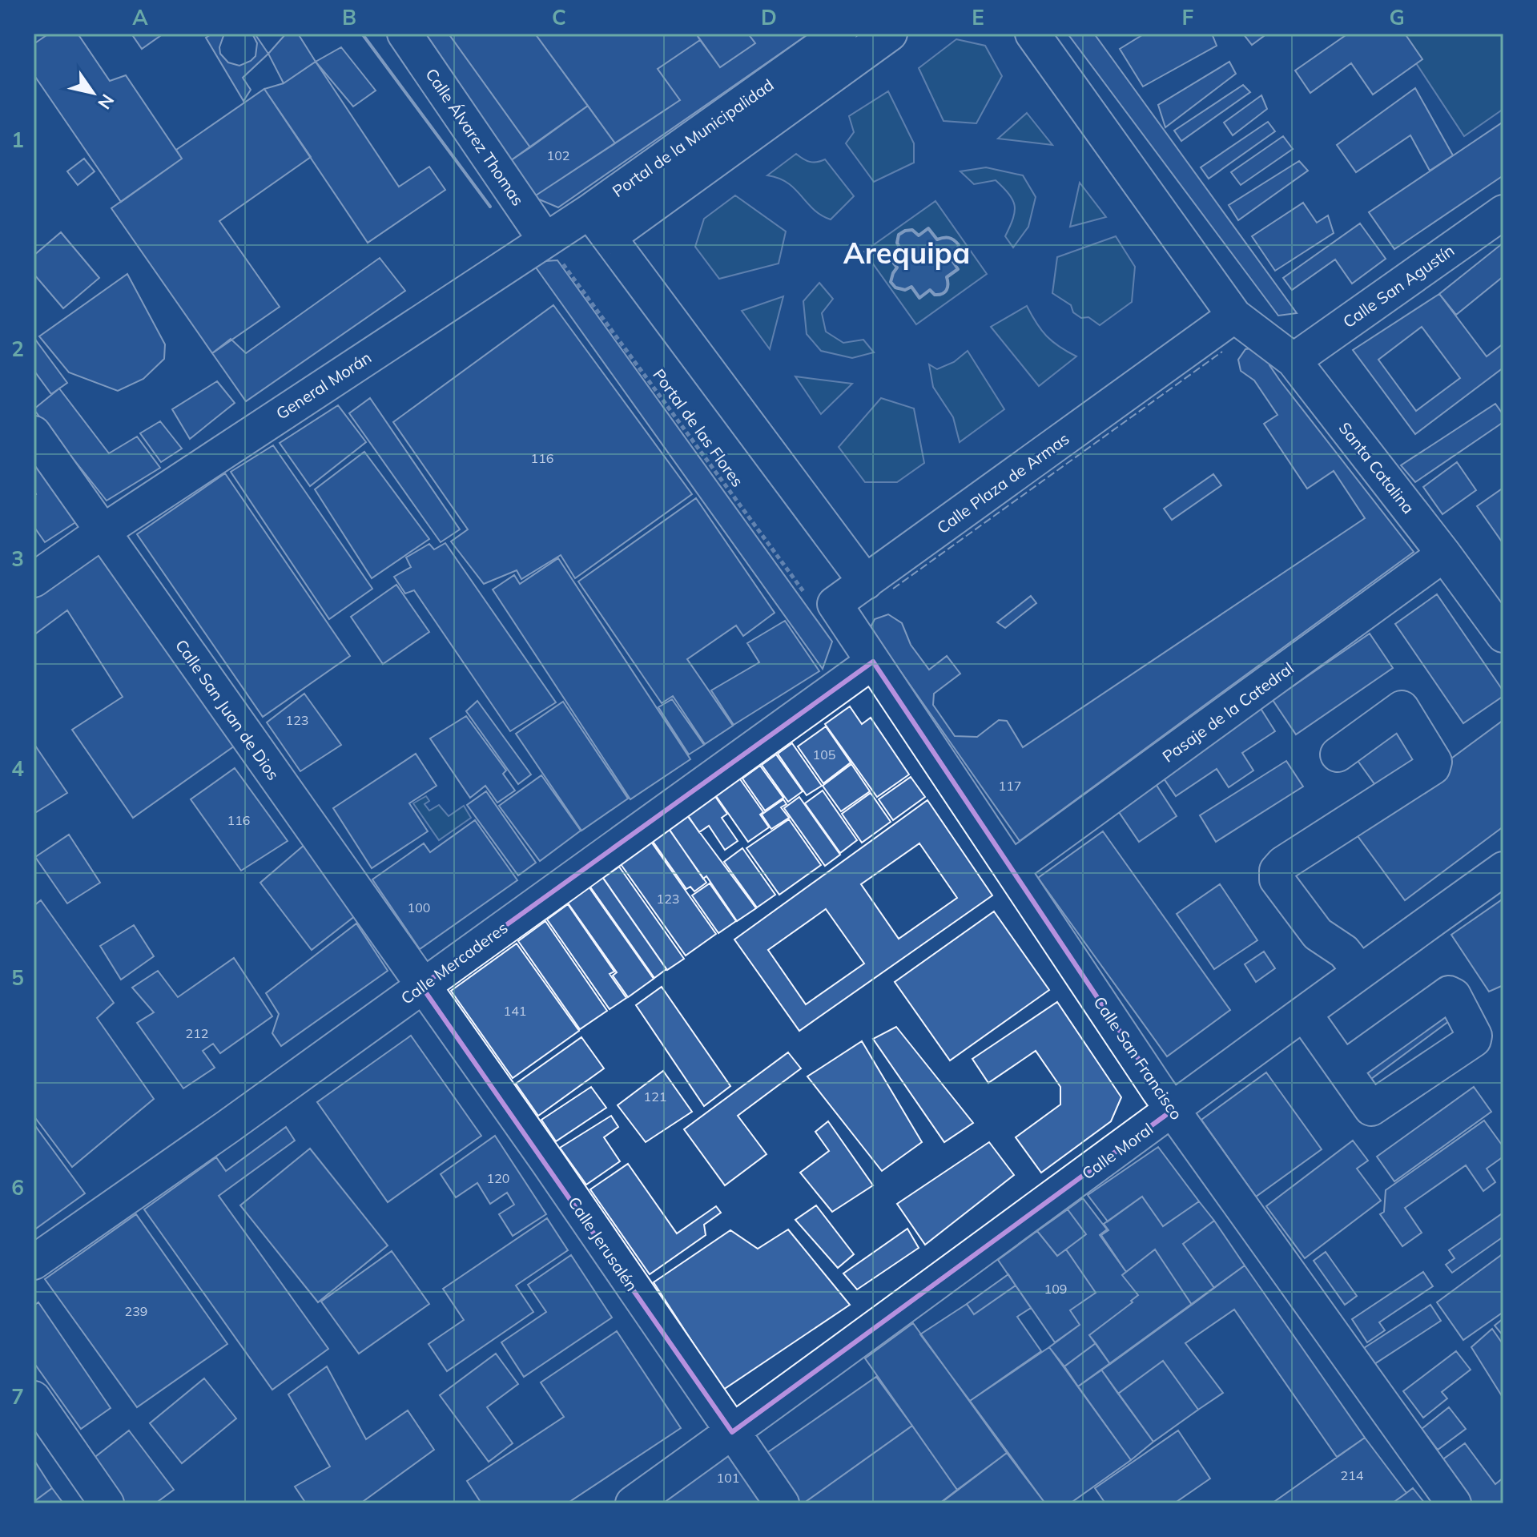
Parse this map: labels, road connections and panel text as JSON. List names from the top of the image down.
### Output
{
  "streets": {
    "street": [
      "Calle Álvarez Thomas",
      "Portal de la Municipalidad",
      "Calle San Agustín",
      "General Morán",
      "Santa Catalina",
      "Calle Plaza de Armas",
      "Calle San Juan de Dios",
      "Pasaje de la Catedral",
      "Calle Mercaderes",
      "Calle San Francisco",
      "Calle Moral",
      "Calle Jerusalén"
    ],
    "path": ["Portal de las Flores"]
  },
  "crossings": [
    ["Calle Álvarez Thomas", "Portal de la Municipalidad"],
    ["Calle Álvarez Thomas", "General Morán"],
    ["Calle Álvarez Thomas", "Portal de las Flores"],
    ["Portal de la Municipalidad", "General Morán"],
    ["Portal de la Municipalidad", "Portal de las Flores"],
    ["Calle San Agustín", "Santa Catalina"],
    ["General Morán", "Portal de las Flores"],
    ["General Morán", "Calle San Juan de Dios"],
    ["Portal de las Flores", "Calle Plaza de Armas"],
    ["Portal de las Flores", "Calle San Francisco"],
    ["Santa Catalina", "Calle Plaza de Armas"],
    ["Santa Catalina", "Pasaje de la Catedral"],
    ["Calle Plaza de Armas", "Calle San Francisco"],
    ["Calle San Juan de Dios", "Calle Mercaderes"],
    ["Calle San Juan de Dios", "Calle Jerusalén"],
    ["Pasaje de la Catedral", "Calle San Francisco"],
    ["Calle Mercaderes", "Calle San Francisco"],
    ["Calle Mercaderes", "Calle Jerusalén"],
    ["Calle San Francisco", "Calle Moral"],
    ["Calle Moral", "Calle Jerusalén"]
  ],
  "districts": ["Arequipa"],
  "house_numbers": [
    "102",
    "116",
    "123",
    "105",
    "117",
    "116",
    "123",
    "100",
    "141",
    "212",
    "121",
    "120",
    "109",
    "239",
    "214",
    "101"
  ],
  "north": "bottom right",
  "grid": {
    "columns": [
      "A",
      "B",
      "C",
      "D",
      "E",
      "F",
      "G"
    ],
    "rows": [
      "1",
      "2",
      "3",
      "4",
      "5",
      "6",
      "7"
    ]
  }
}
